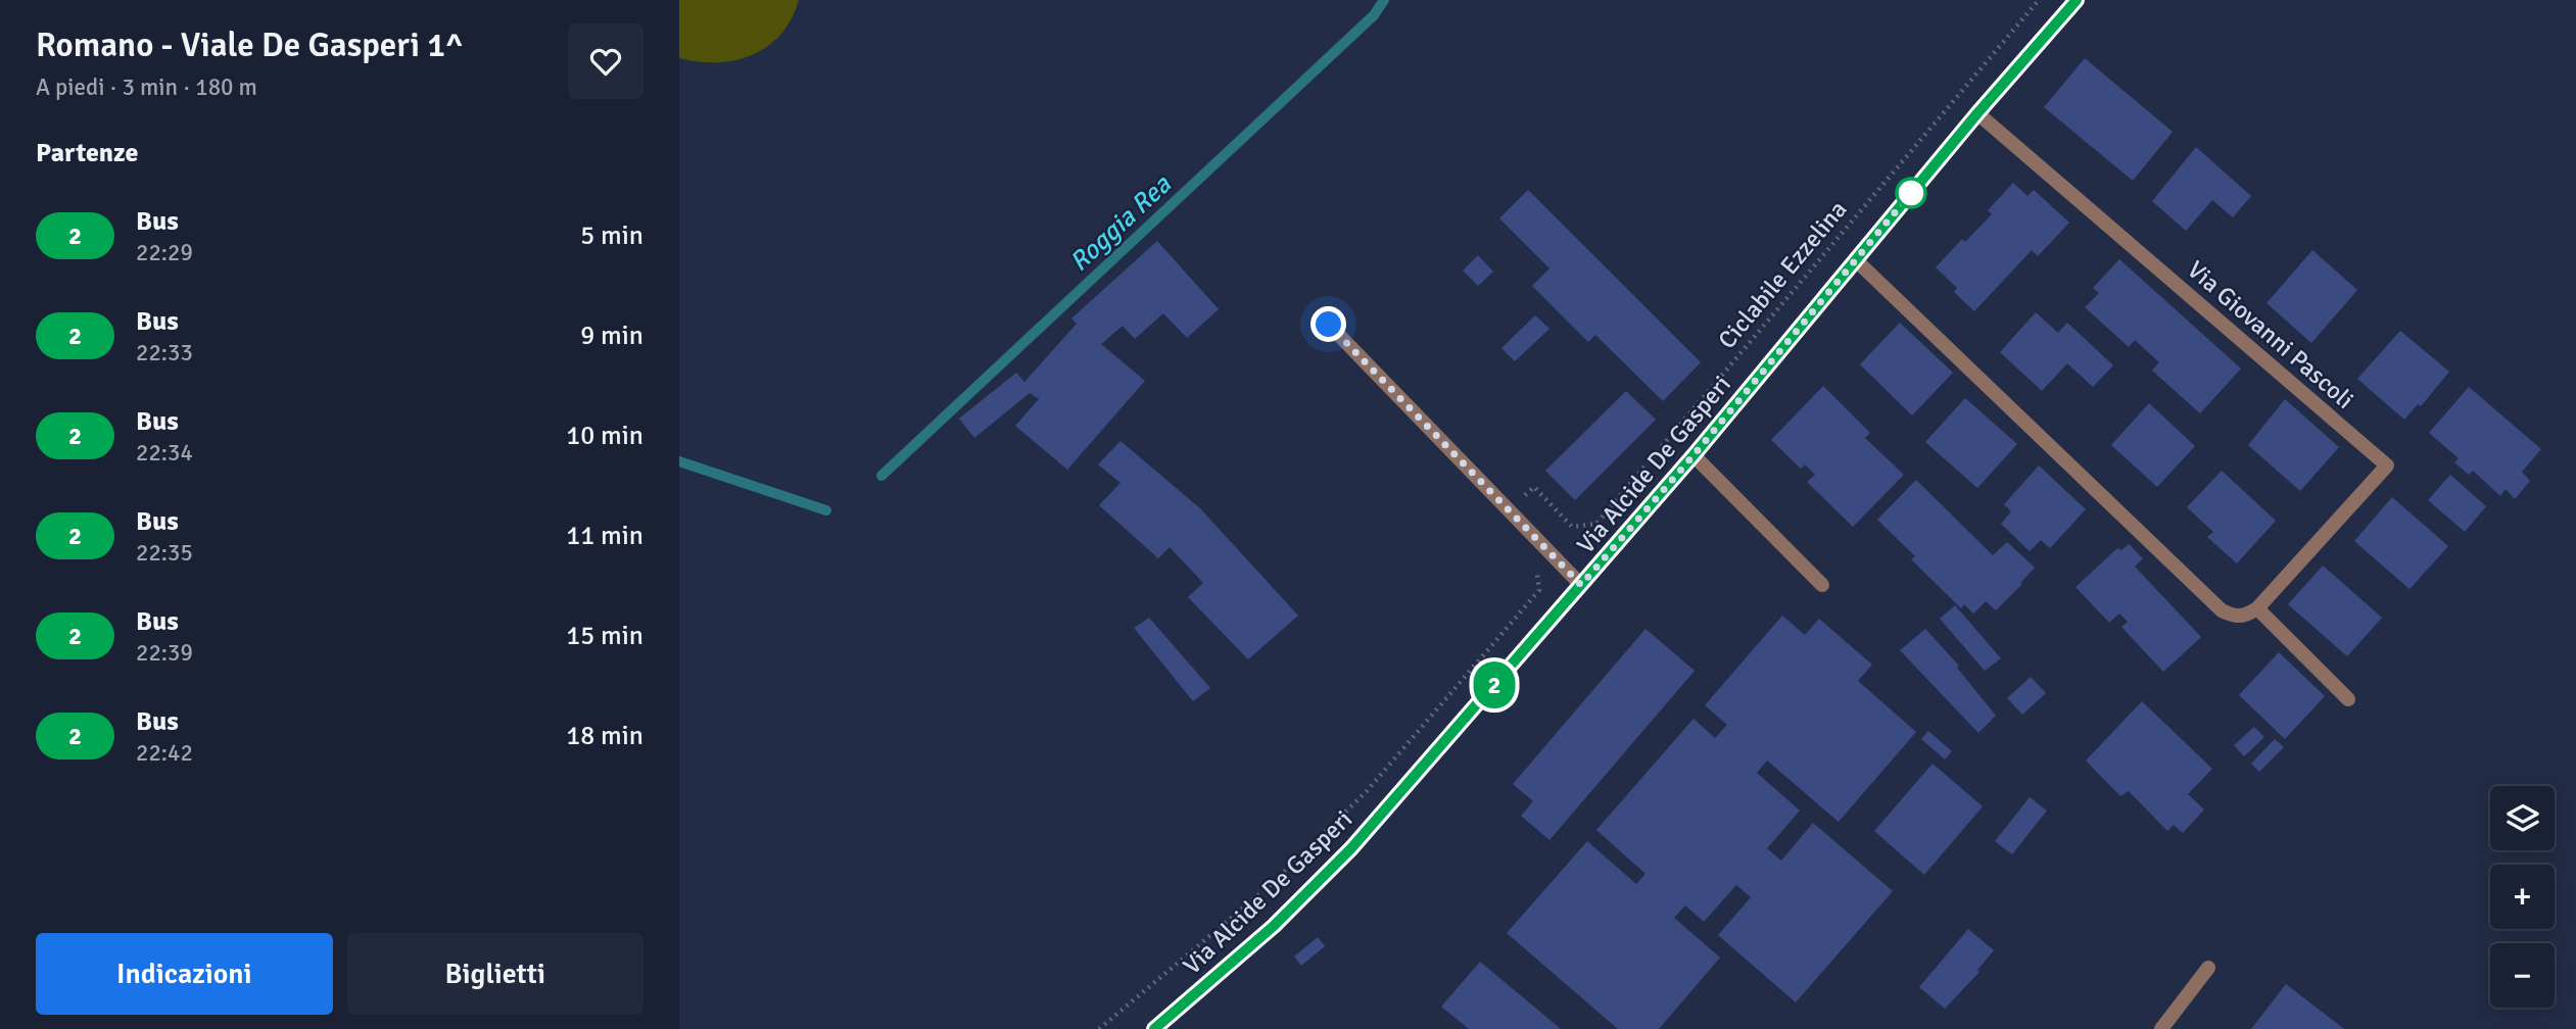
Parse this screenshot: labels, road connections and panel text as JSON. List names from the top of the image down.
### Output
{
  "streets": {
    "main road": ["Via Alcide De Gasperi"],
    "street": ["Via Giovanni Pascoli"],
    "path": ["Ciclabile Ezzelina"]
  },
  "crossings": [
    ["Via Giovanni Pascoli", "Via Alcide De Gasperi"]
  ],
  "water": ["Roggia Rea"],
  "lines": ["bus line 2"],
  "page": {
    "heading": [
      ["Romano - Viale De Gasperi 1^", "A piedi · 3 min · 180 m"],
      "Partenze"
    ],
    "on_map": "2",
    "list": [
      {
        "mark": "2",
        "name": "Bus",
        "note": "22:29",
        "value": "5 min"
      },
      {
        "mark": "2",
        "name": "Bus",
        "note": "22:33",
        "value": "9 min"
      },
      {
        "mark": "2",
        "name": "Bus",
        "note": "22:34",
        "value": "10 min"
      },
      {
        "mark": "2",
        "name": "Bus",
        "note": "22:35",
        "value": "11 min"
      },
      {
        "mark": "2",
        "name": "Bus",
        "note": "22:39",
        "value": "15 min"
      },
      {
        "mark": "2",
        "name": "Bus",
        "note": "22:42",
        "value": "18 min"
      }
    ],
    "map_buttons": ["+", "−"],
    "buttons": ["Indicazioni", "Biglietti"]
  }
}
